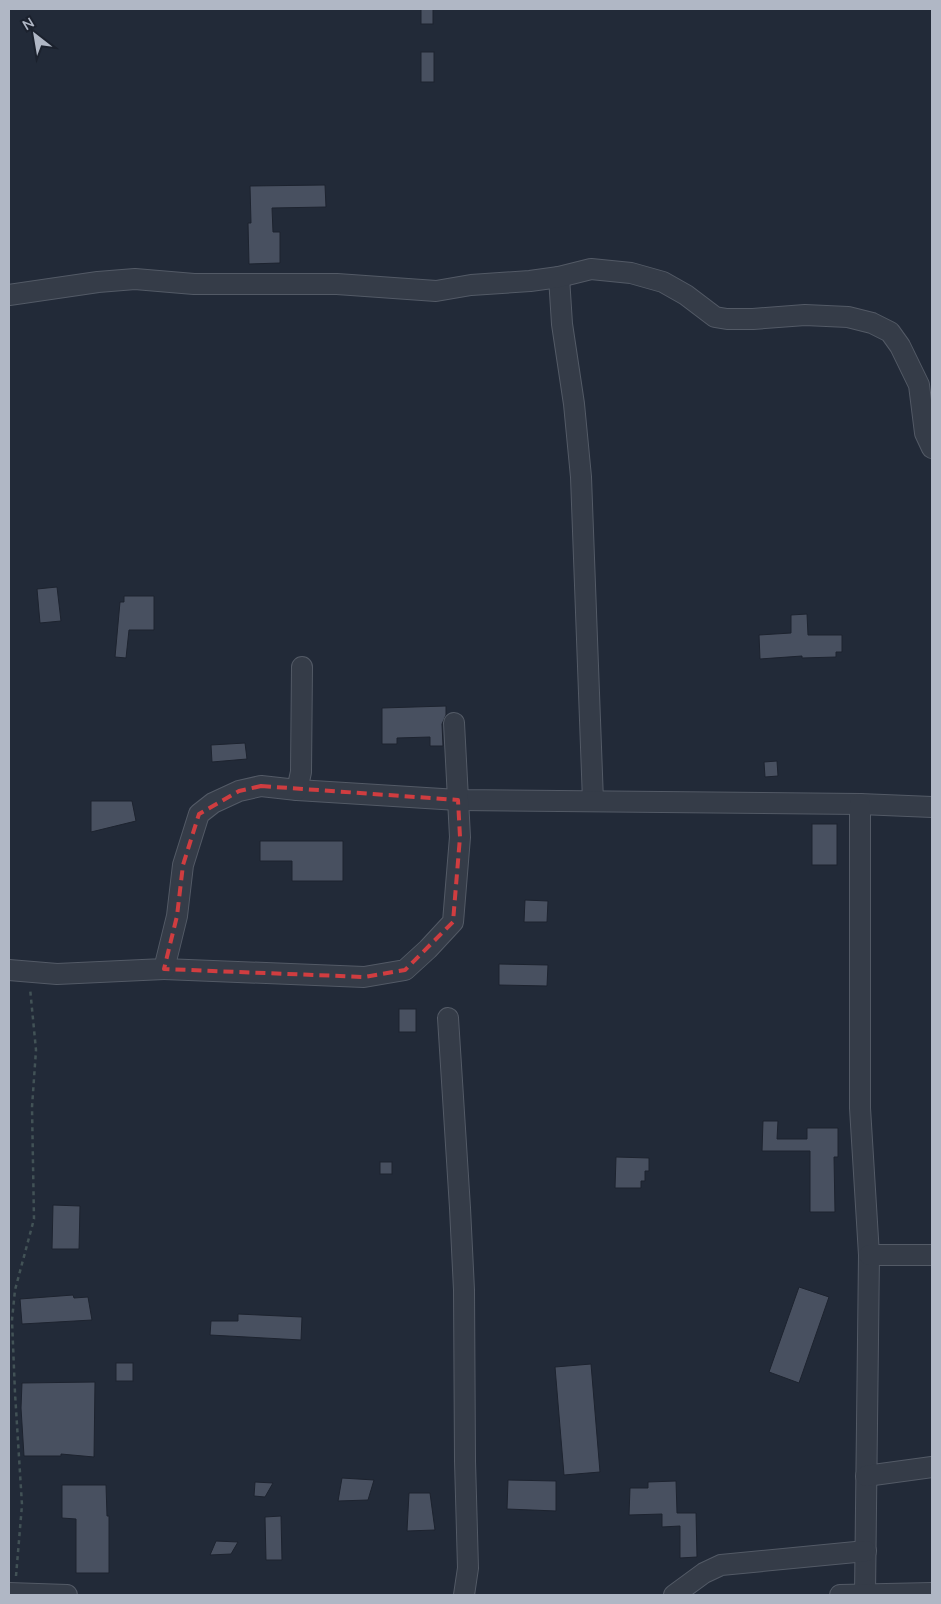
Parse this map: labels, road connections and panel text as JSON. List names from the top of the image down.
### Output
{
  "north": "top left"
}
